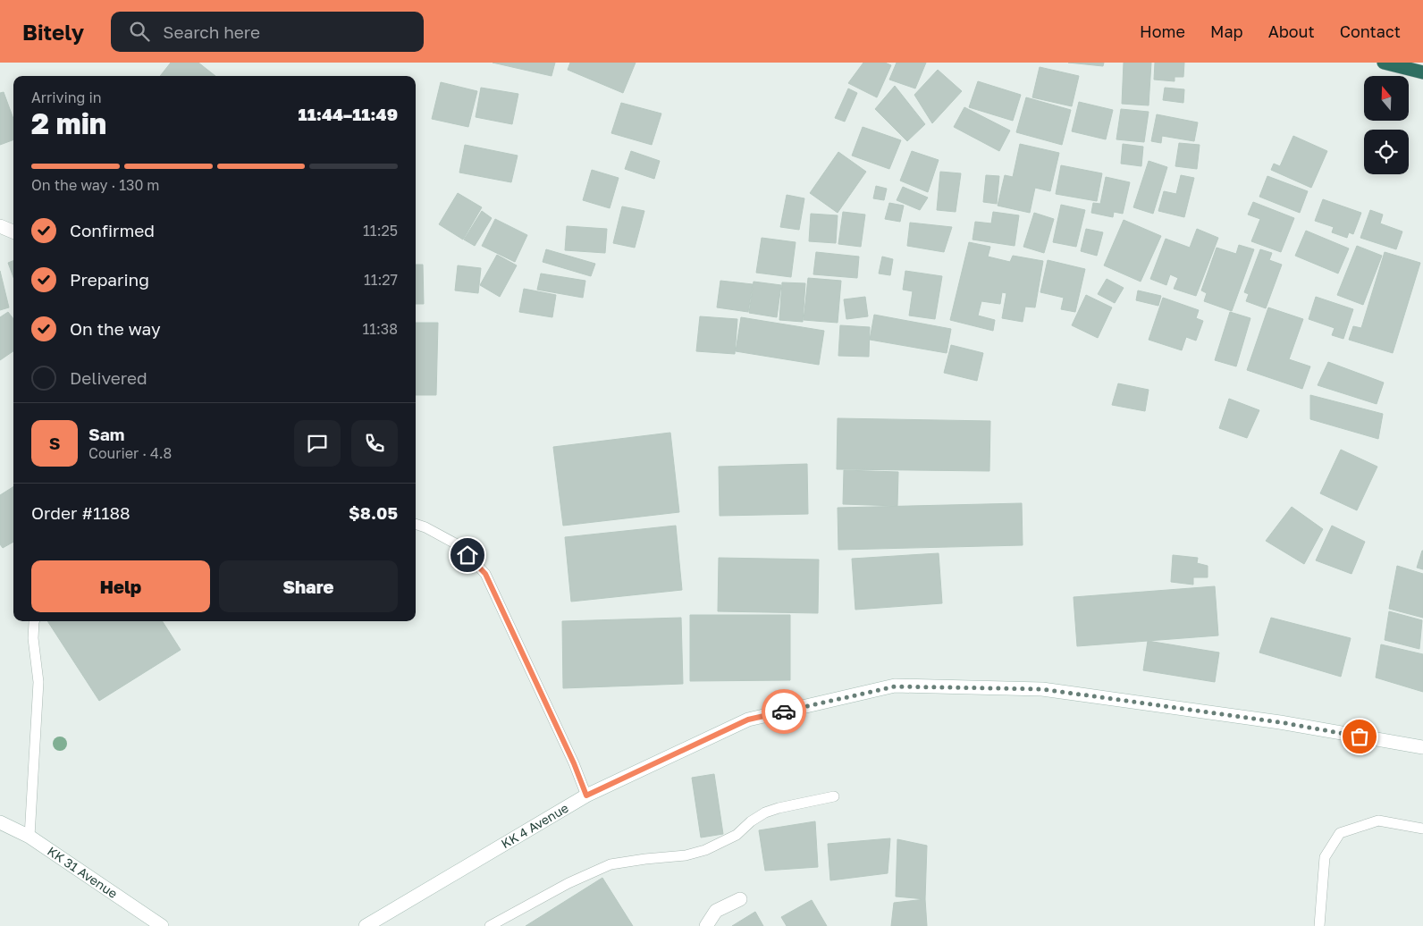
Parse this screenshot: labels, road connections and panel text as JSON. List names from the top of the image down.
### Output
{
  "streets": {
    "main road": ["KK 4 Avenue", "KK 31 Avenue"]
  },
  "north": "top",
  "page": {
    "header": "Bitely",
    "search": "Search here",
    "nav": [
      "Home",
      "Map",
      "About",
      "Contact"
    ],
    "heading": ["2 min", "Arriving in", "11:44–11:49"],
    "panel": [
      "Sam",
      "Courier · 4.8",
      "Order #1188",
      "$8.05"
    ],
    "bar": "On the way · 130 m",
    "list": [
      ["Confirmed", "11:25"],
      ["Preparing", "11:27"],
      ["On the way", "11:38"],
      "Delivered"
    ],
    "round": "S",
    "buttons": ["Help", "Share"]
  }
}
